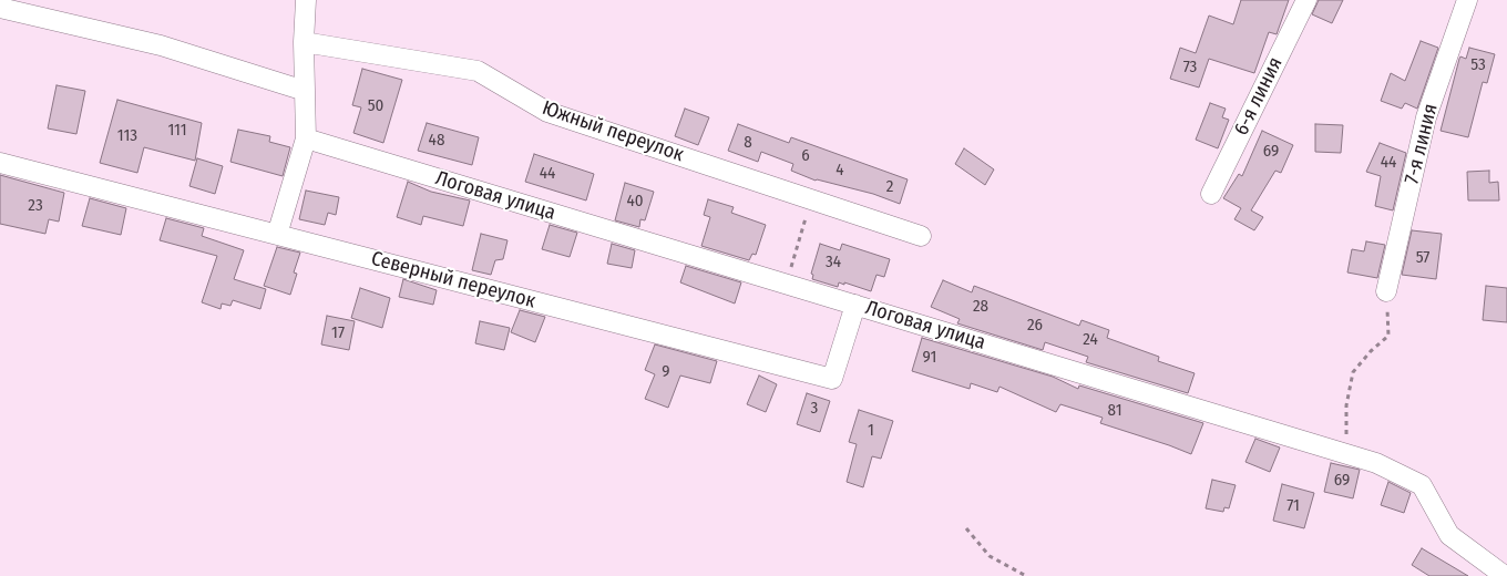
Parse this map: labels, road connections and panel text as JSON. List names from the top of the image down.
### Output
{
  "streets": {
    "street": [
      "6-я линия",
      "Южный переулок",
      "7-я линия",
      "Логовая улица",
      "Северный переулок"
    ]
  },
  "crossings": [
    ["Логовая улица", "Северный переулок"]
  ],
  "house_numbers": [
    "53",
    "73",
    "50",
    "111",
    "113",
    "48",
    "8",
    "69",
    "6",
    "44",
    "4",
    "44",
    "2",
    "40",
    "23",
    "57",
    "34",
    "28",
    "26",
    "17",
    "24",
    "91",
    "9",
    "3",
    "81",
    "1",
    "69",
    "71"
  ]
}
